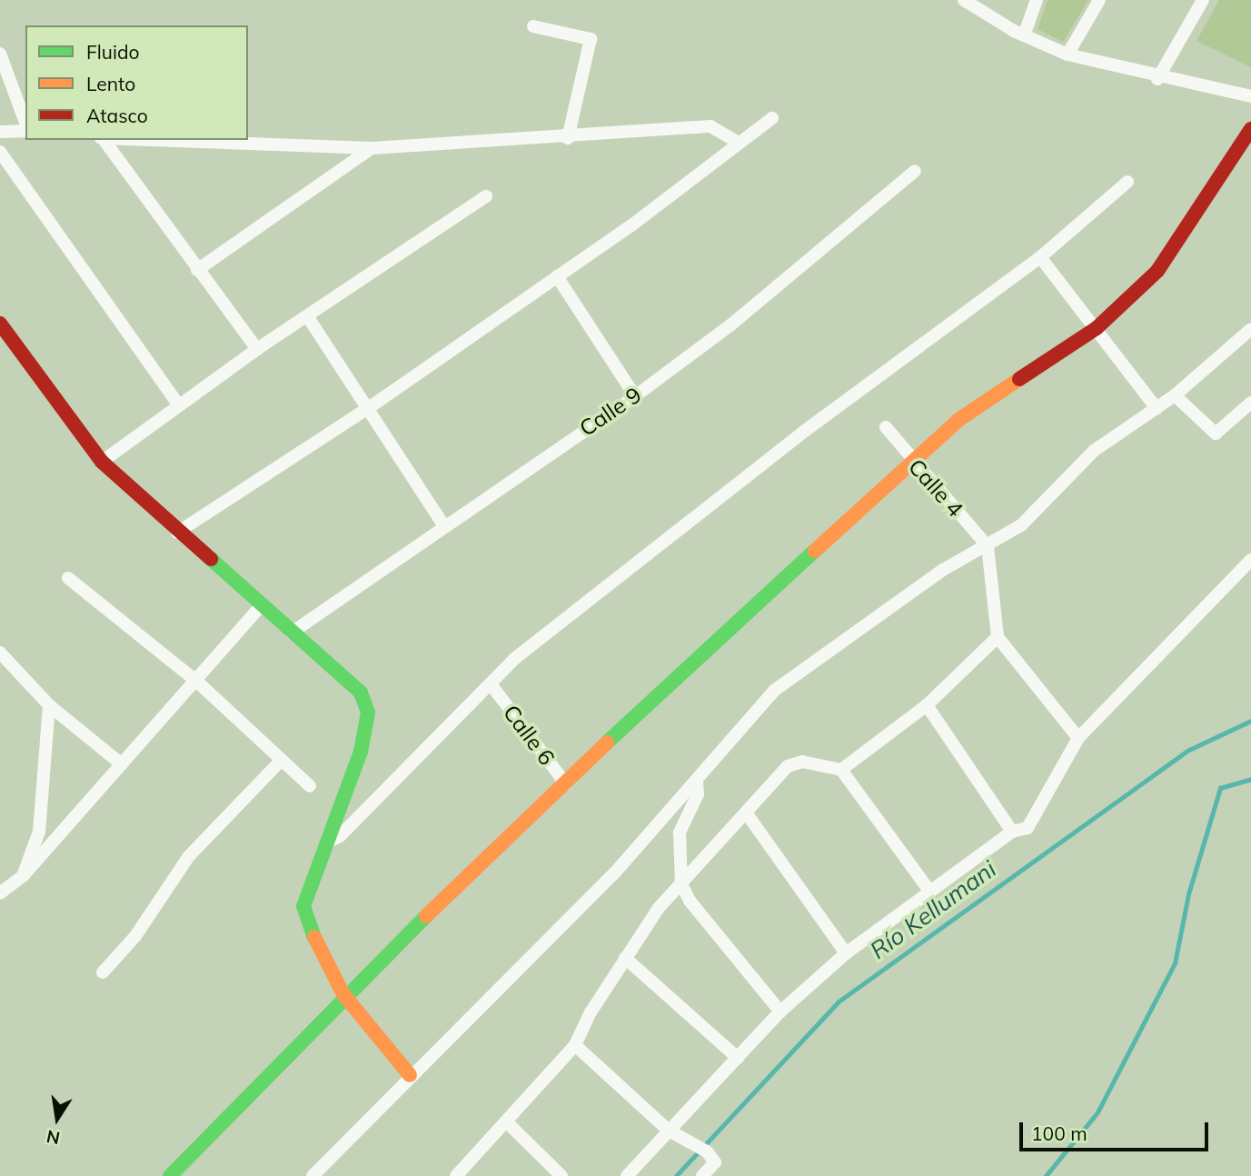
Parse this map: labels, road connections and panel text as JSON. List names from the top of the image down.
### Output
{
  "streets": {
    "street": ["Calle 9", "Calle 4", "Calle 6"]
  },
  "water": ["Río Kellumani"],
  "legend": ["Fluido", "Lento", "Atasco"],
  "scale_bar": "100 m",
  "north": "bottom"
}
